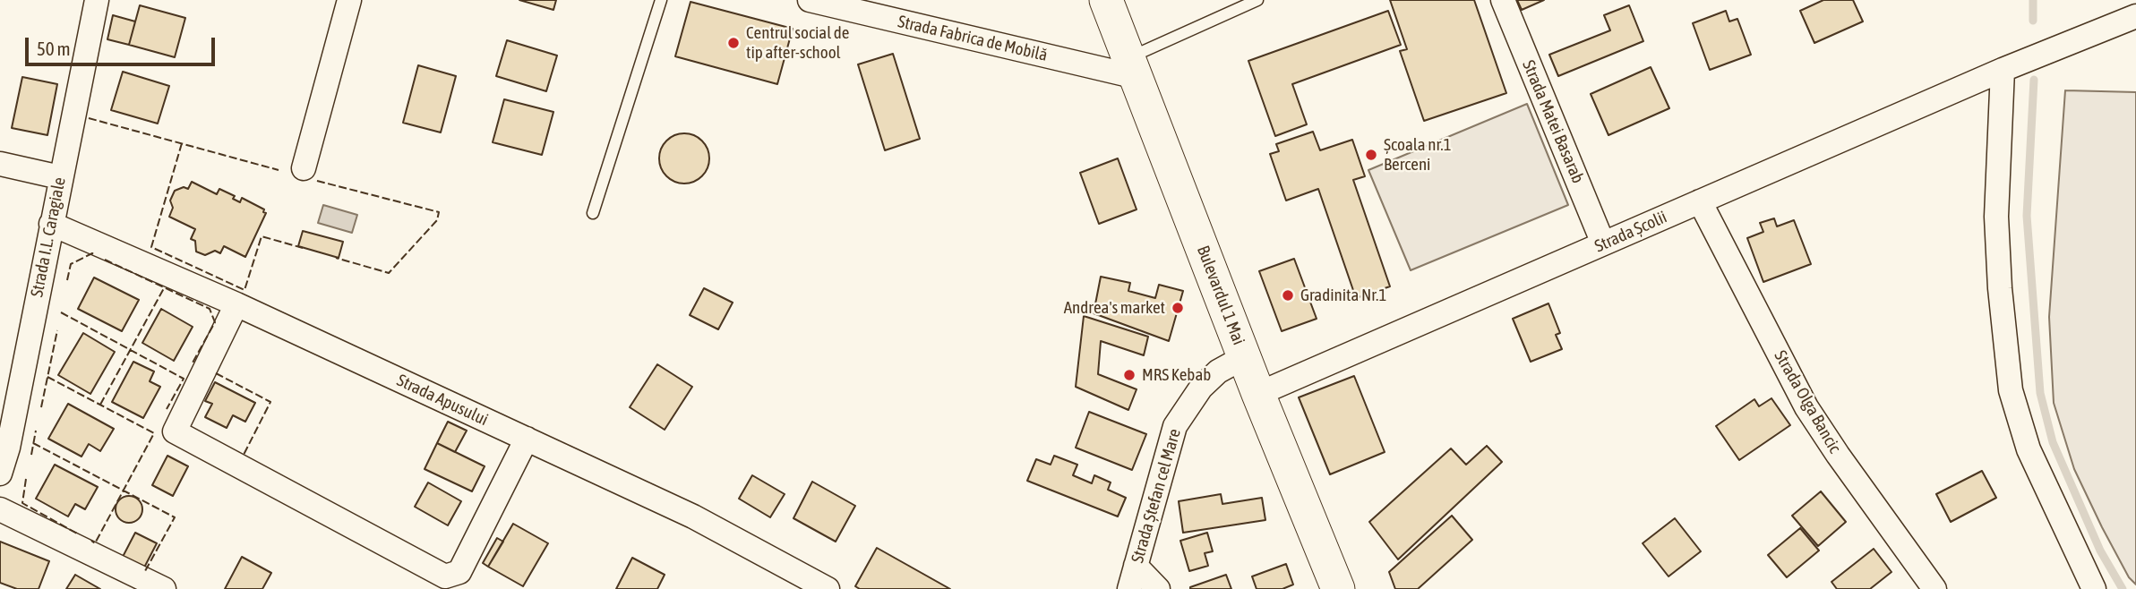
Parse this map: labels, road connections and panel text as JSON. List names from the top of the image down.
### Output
{
  "streets": {
    "main road": ["Bulevardul 1 Mai"],
    "street": [
      "Strada Fabrica de Mobilă",
      "Strada Matei Basarab",
      "Strada Școlii",
      "Strada I.L. Caragiale",
      "Strada Apusului",
      "Strada Olga Bancic",
      "Strada Ștefan cel Mare"
    ]
  },
  "crossings": [
    ["Strada Fabrica de Mobilă", "Bulevardul 1 Mai"],
    ["Strada Matei Basarab", "Strada Școlii"],
    ["Strada Școlii", "Bulevardul 1 Mai"],
    ["Strada Școlii", "Strada Olga Bancic"],
    ["Strada I.L. Caragiale", "Strada Apusului"],
    ["Bulevardul 1 Mai", "Strada Ștefan cel Mare"]
  ],
  "places": [
    "Centrul social de tip after-school",
    "Școala nr.1 Berceni",
    "Gradinita Nr.1",
    "Andrea's market",
    "MRS Kebab"
  ],
  "scale_bar": "50 m"
}
